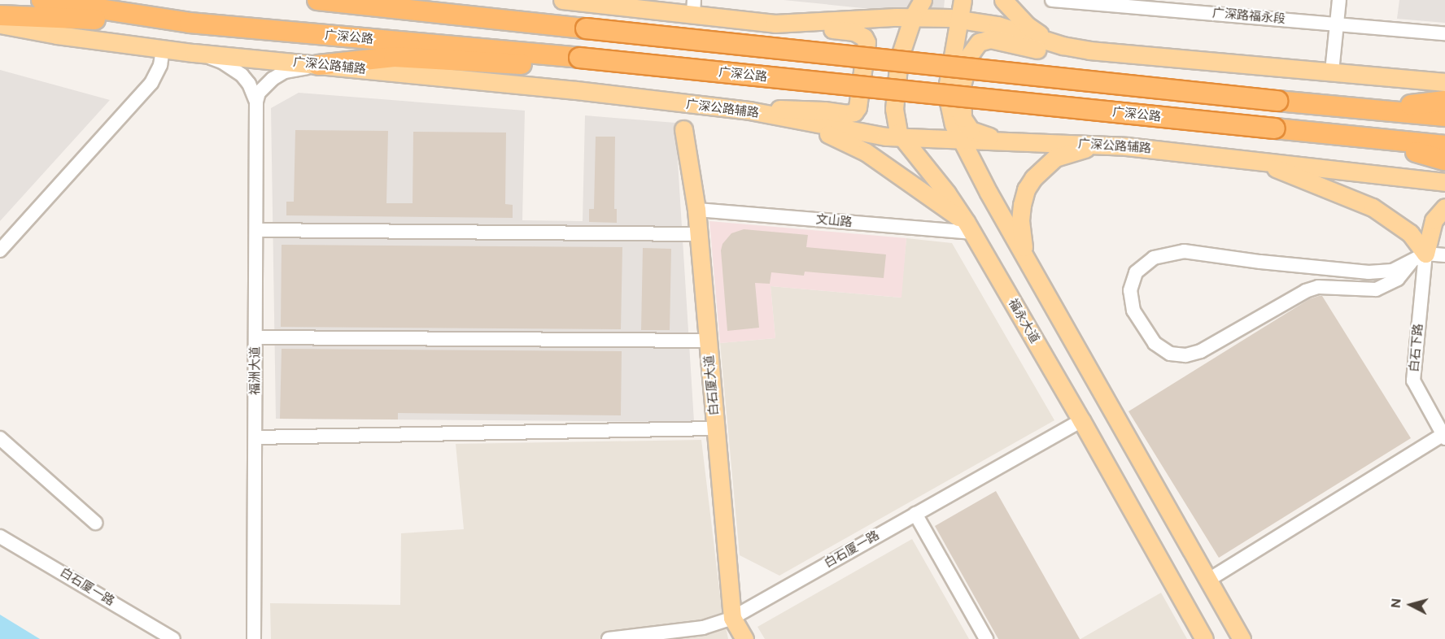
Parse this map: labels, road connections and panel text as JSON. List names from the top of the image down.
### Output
{
  "streets": {
    "highway": ["广深公路"],
    "main road": ["广深公路辅路", "福永大道", "白石厦大道"],
    "street": [
      "广深路福永段",
      "文山路",
      "白石下路",
      "福洲大道",
      "白石厦一路"
    ]
  },
  "crossings": [
    ["广深公路辅路", "福永大道"],
    ["文山路", "福永大道"],
    ["文山路", "白石厦大道"],
    ["福永大道", "白石厦一路"],
    ["白石厦大道", "白石厦一路"]
  ],
  "north": "left"
}
